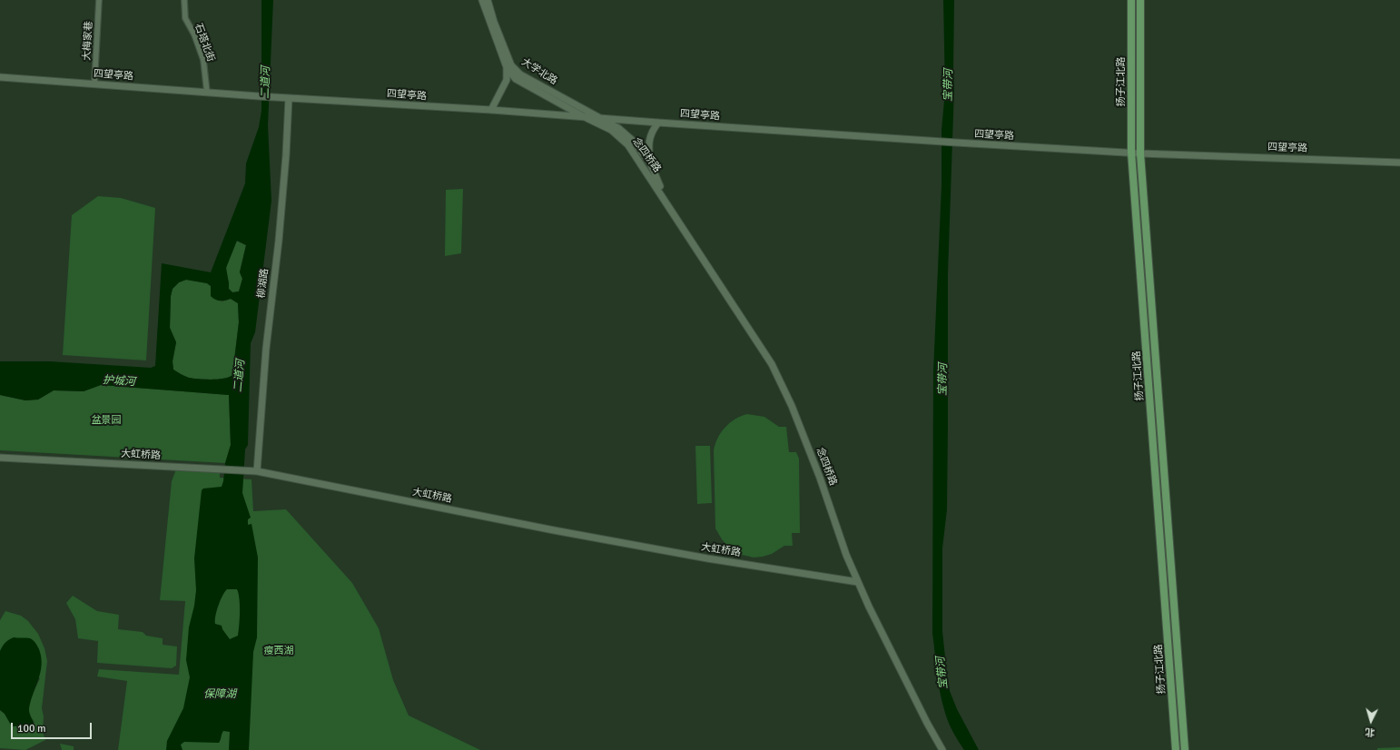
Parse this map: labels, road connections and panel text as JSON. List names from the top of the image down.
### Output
{
  "streets": {
    "main road": ["扬子江北路"],
    "street": [
      "大梅家巷",
      "石塔北街",
      "大学北路",
      "四望亭路",
      "念四桥路",
      "柳湖路",
      "大虹桥路"
    ]
  },
  "crossings": [
    ["大梅家巷", "四望亭路"],
    ["石塔北街", "四望亭路"],
    ["大学北路", "四望亭路"],
    ["大学北路", "念四桥路"],
    ["四望亭路", "扬子江北路"],
    ["四望亭路", "念四桥路"],
    ["四望亭路", "柳湖路"],
    ["念四桥路", "大虹桥路"],
    ["柳湖路", "大虹桥路"]
  ],
  "water": [
    "二道河",
    "宝带河",
    "护城河",
    "保障湖"
  ],
  "parks": ["盆景园", "瘦西湖"],
  "scale_bar": "100 m",
  "north": "bottom"
}
